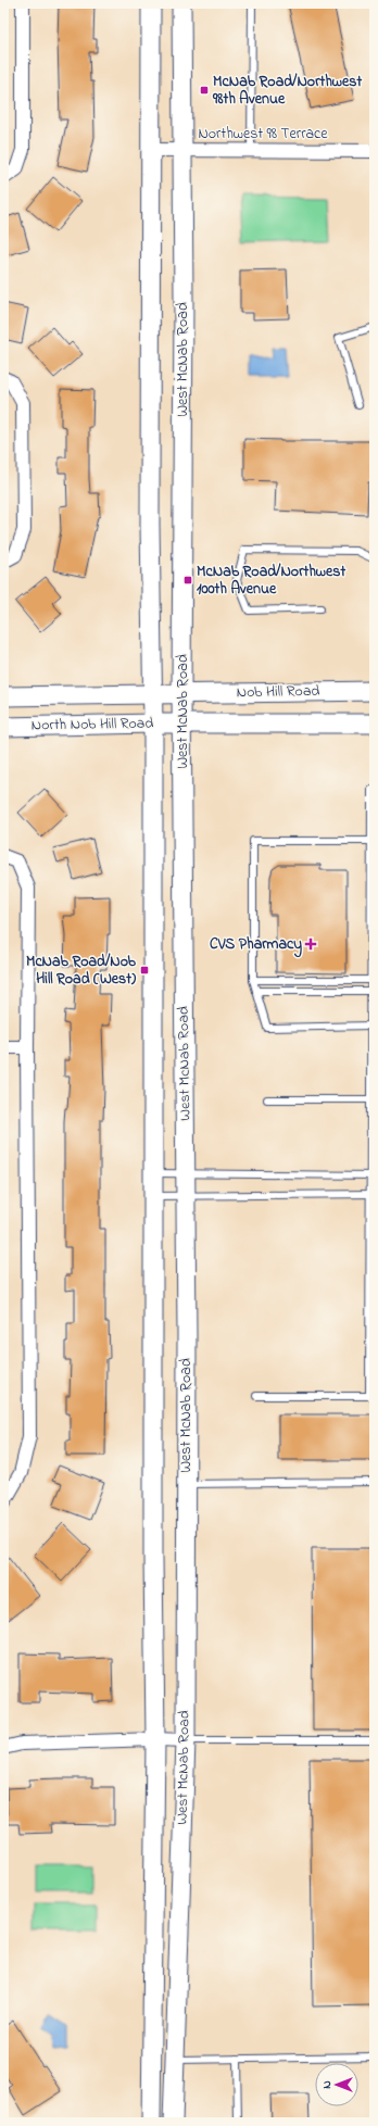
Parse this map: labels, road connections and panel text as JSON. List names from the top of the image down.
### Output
{
  "streets": {
    "main road": ["West McNab Road", "Nob Hill Road", "North Nob Hill Road"],
    "street": ["Northwest 98 Terrace"]
  },
  "crossings": [
    ["Northwest 98 Terrace", "West McNab Road"],
    ["West McNab Road", "Nob Hill Road"],
    ["West McNab Road", "North Nob Hill Road"],
    ["Nob Hill Road", "North Nob Hill Road"]
  ],
  "places": {
    "transit": ["McNab Road/Northwest 98th Avenue", "McNab Road/Northwest 100th Avenue", "McNab Road/Nob Hill Road (West)"],
    "health": ["CVS Pharmacy"]
  },
  "north": "left"
}
